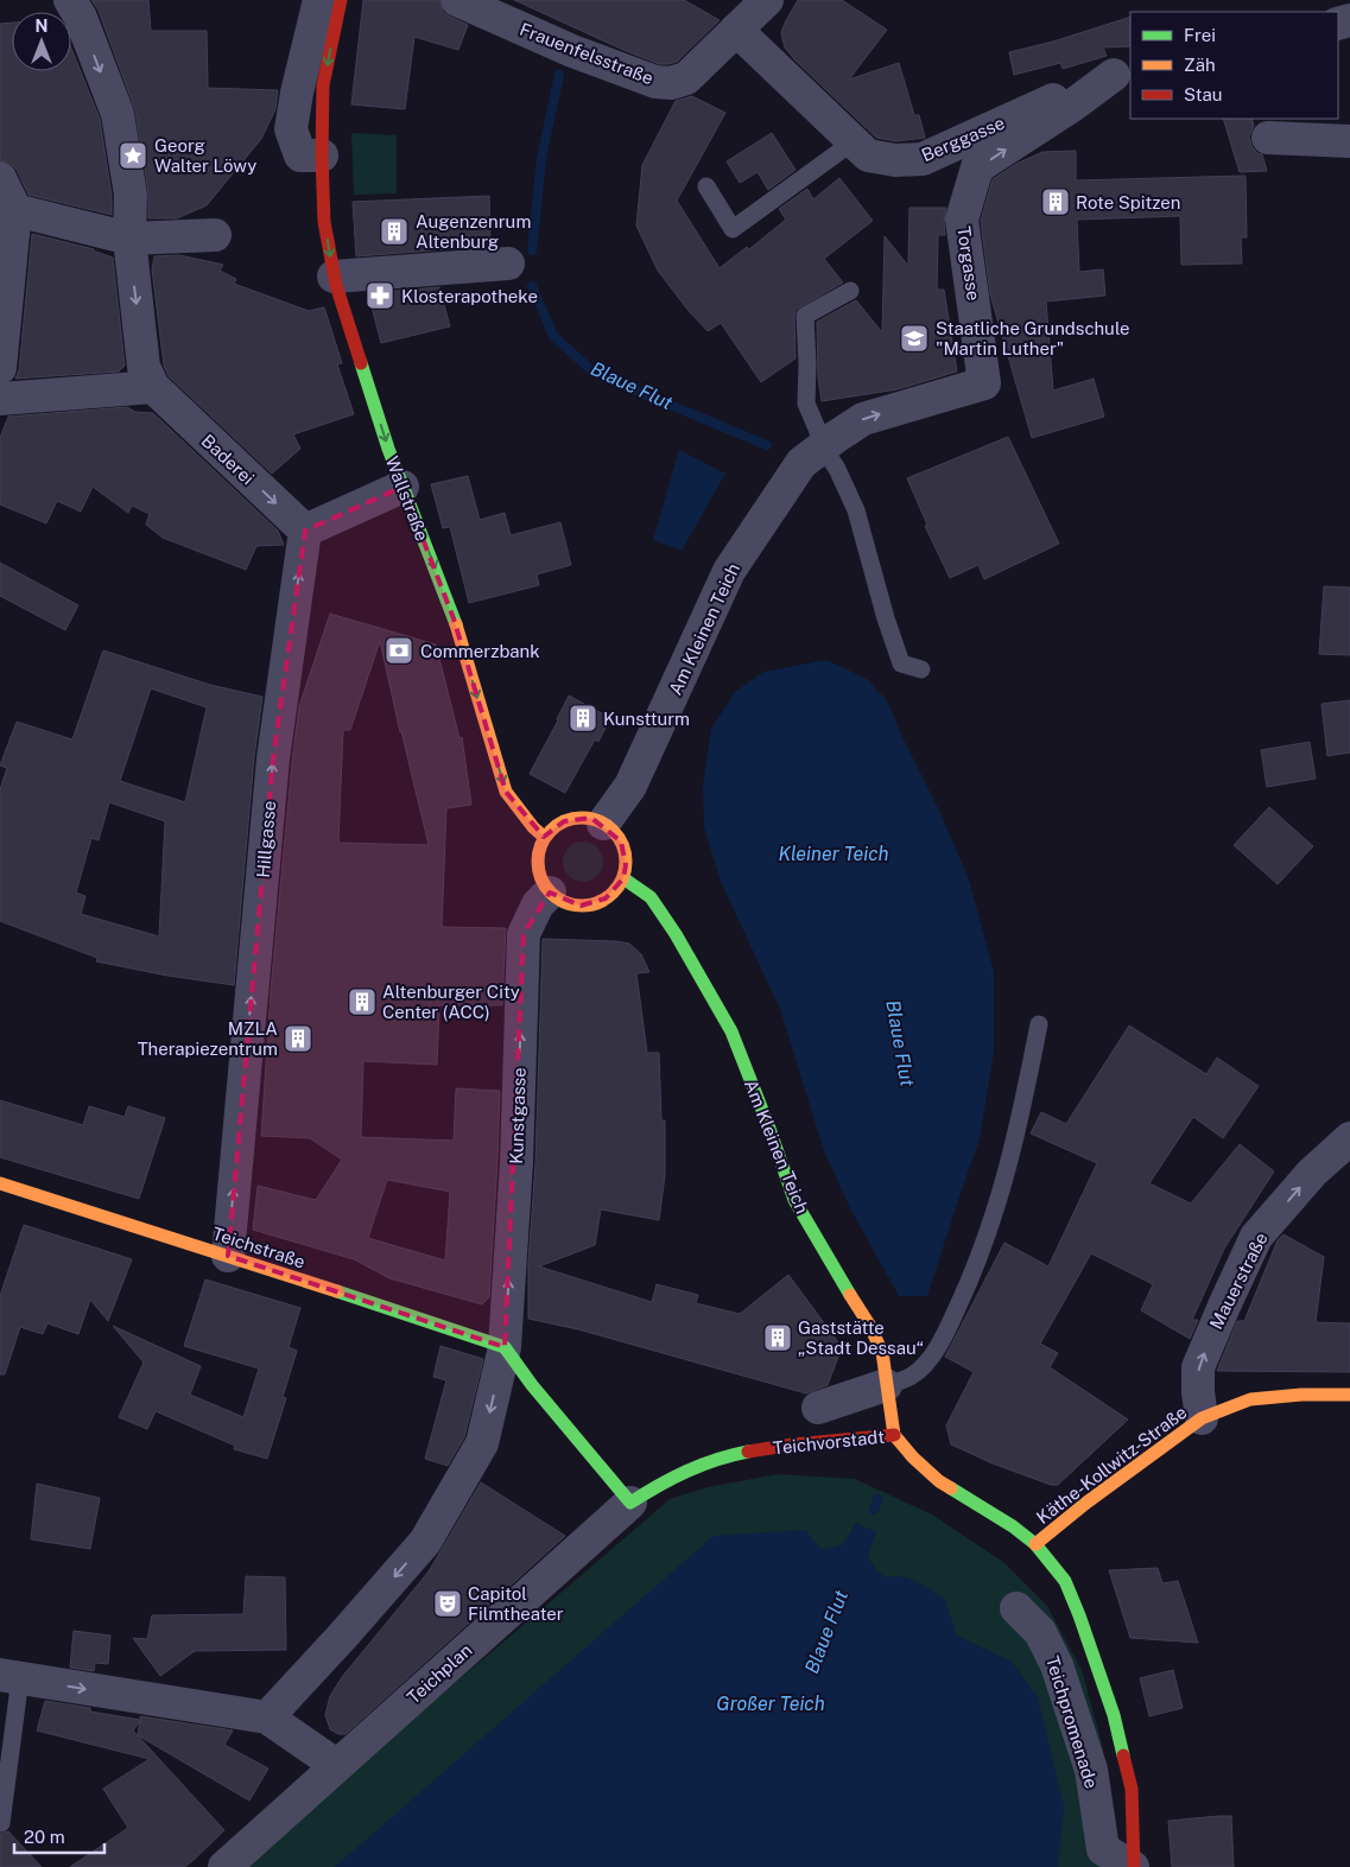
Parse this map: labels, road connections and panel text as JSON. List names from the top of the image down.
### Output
{
  "streets": {
    "street": [
      "Frauenfelsstraße",
      "Berggasse",
      "Torgasse",
      "Baderei",
      "Wallstraße",
      "Am Kleinen Teich",
      "Hillgasse",
      "Kunstgasse",
      "Teichstraße",
      "Mauerstraße",
      "Teichvorstadt",
      "Käthe-Kollwitz-Straße",
      "Teichplan",
      "Teichpromenade"
    ]
  },
  "crossings": [
    ["Frauenfelsstraße", "Berggasse"],
    ["Berggasse", "Torgasse"],
    ["Torgasse", "Am Kleinen Teich"],
    ["Baderei", "Hillgasse"],
    ["Wallstraße", "Am Kleinen Teich"],
    ["Wallstraße", "Kunstgasse"],
    ["Am Kleinen Teich", "Kunstgasse"],
    ["Am Kleinen Teich", "Teichvorstadt"],
    ["Hillgasse", "Teichstraße"],
    ["Kunstgasse", "Teichstraße"],
    ["Mauerstraße", "Käthe-Kollwitz-Straße"],
    ["Teichvorstadt", "Käthe-Kollwitz-Straße"],
    ["Teichvorstadt", "Teichplan"],
    ["Teichvorstadt", "Teichpromenade"]
  ],
  "one_way": [
    "Torgasse",
    "Baderei",
    "Wallstraße",
    "Hillgasse",
    "Kunstgasse",
    "Mauerstraße"
  ],
  "water": ["Blaue Flut", "Kleiner Teich", "Großer Teich"],
  "places": {
    "place": ["Georg Walter Löwy"],
    "building": [
      "Rote Spitzen",
      "Augenzenrum Altenburg",
      "Kunstturm",
      "Altenburger City Center (ACC)",
      "MZLA Therapiezentrum",
      "Gaststätte „Stadt Dessau“"
    ],
    "pharmacy": ["Klosterapotheke"],
    "school or university": ["Staatliche Grundschule \"Martin Luther\""],
    "bank": ["Commerzbank"],
    "theatre": ["Capitol Filmtheater"]
  },
  "legend": ["Frei", "Zäh", "Stau"],
  "scale_bar": "20 m",
  "north": "top"
}
